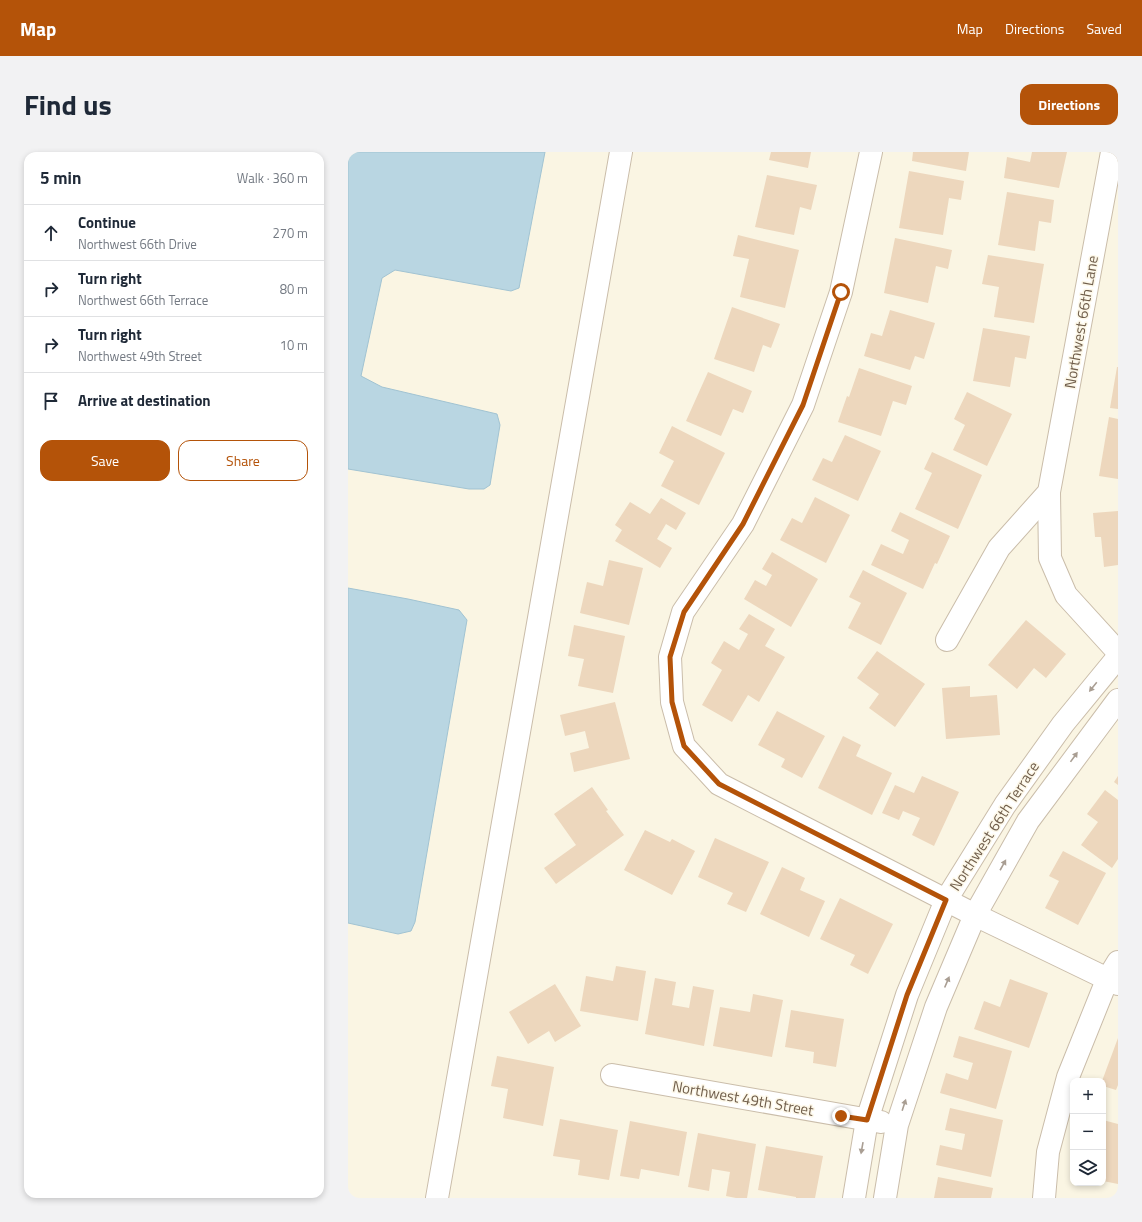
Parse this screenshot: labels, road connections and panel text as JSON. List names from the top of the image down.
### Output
{
  "streets": {
    "street": ["Northwest 66th Lane", "Northwest 66th Terrace", "Northwest 49th Street"]
  },
  "crossings": [
    ["Northwest 66th Terrace", "Northwest 49th Street"]
  ],
  "page": {
    "header": "Map",
    "nav": ["Map", "Directions", "Saved"],
    "title": "Find us",
    "buttons": [
      "Directions",
      ["Save", "Share"]
    ],
    "heading": ["5 min", "Walk · 360 m"],
    "list": [
      ["Continue", "Northwest 66th Drive", "270 m"],
      ["Turn right", "Northwest 66th Terrace", "80 m"],
      ["Turn right", "Northwest 49th Street", "10 m"],
      "Arrive at destination"
    ],
    "map_buttons": ["+", "−"]
  }
}
